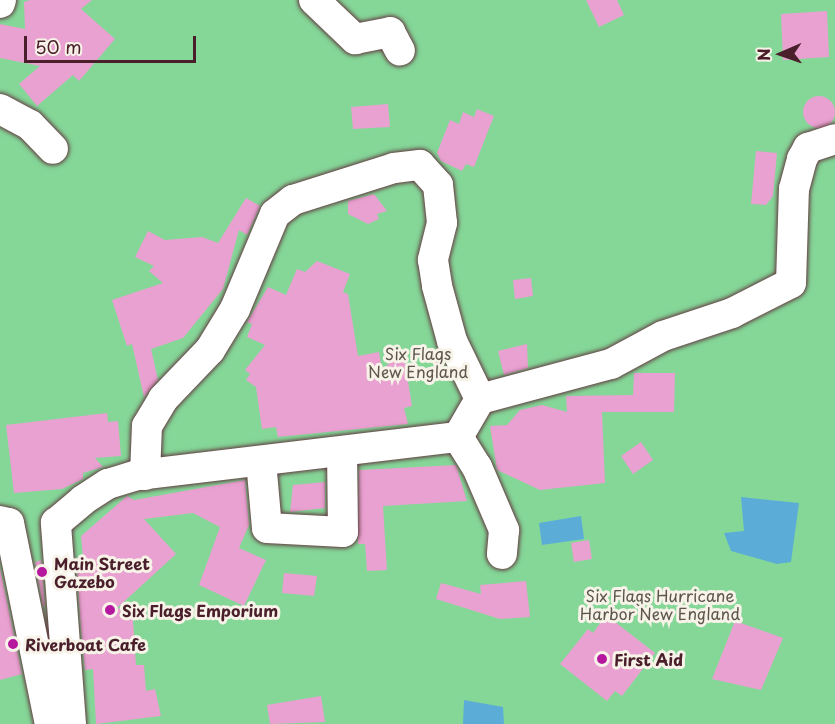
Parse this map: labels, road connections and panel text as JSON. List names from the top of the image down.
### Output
{
  "parks": ["Six Flags New England", "Six Flags Hurricane Harbor New England"],
  "places": [
    "Main Street Gazebo",
    "Six Flags Emporium",
    "Riverboat Cafe",
    "First Aid"
  ],
  "scale_bar": "50 m",
  "north": "left"
}
